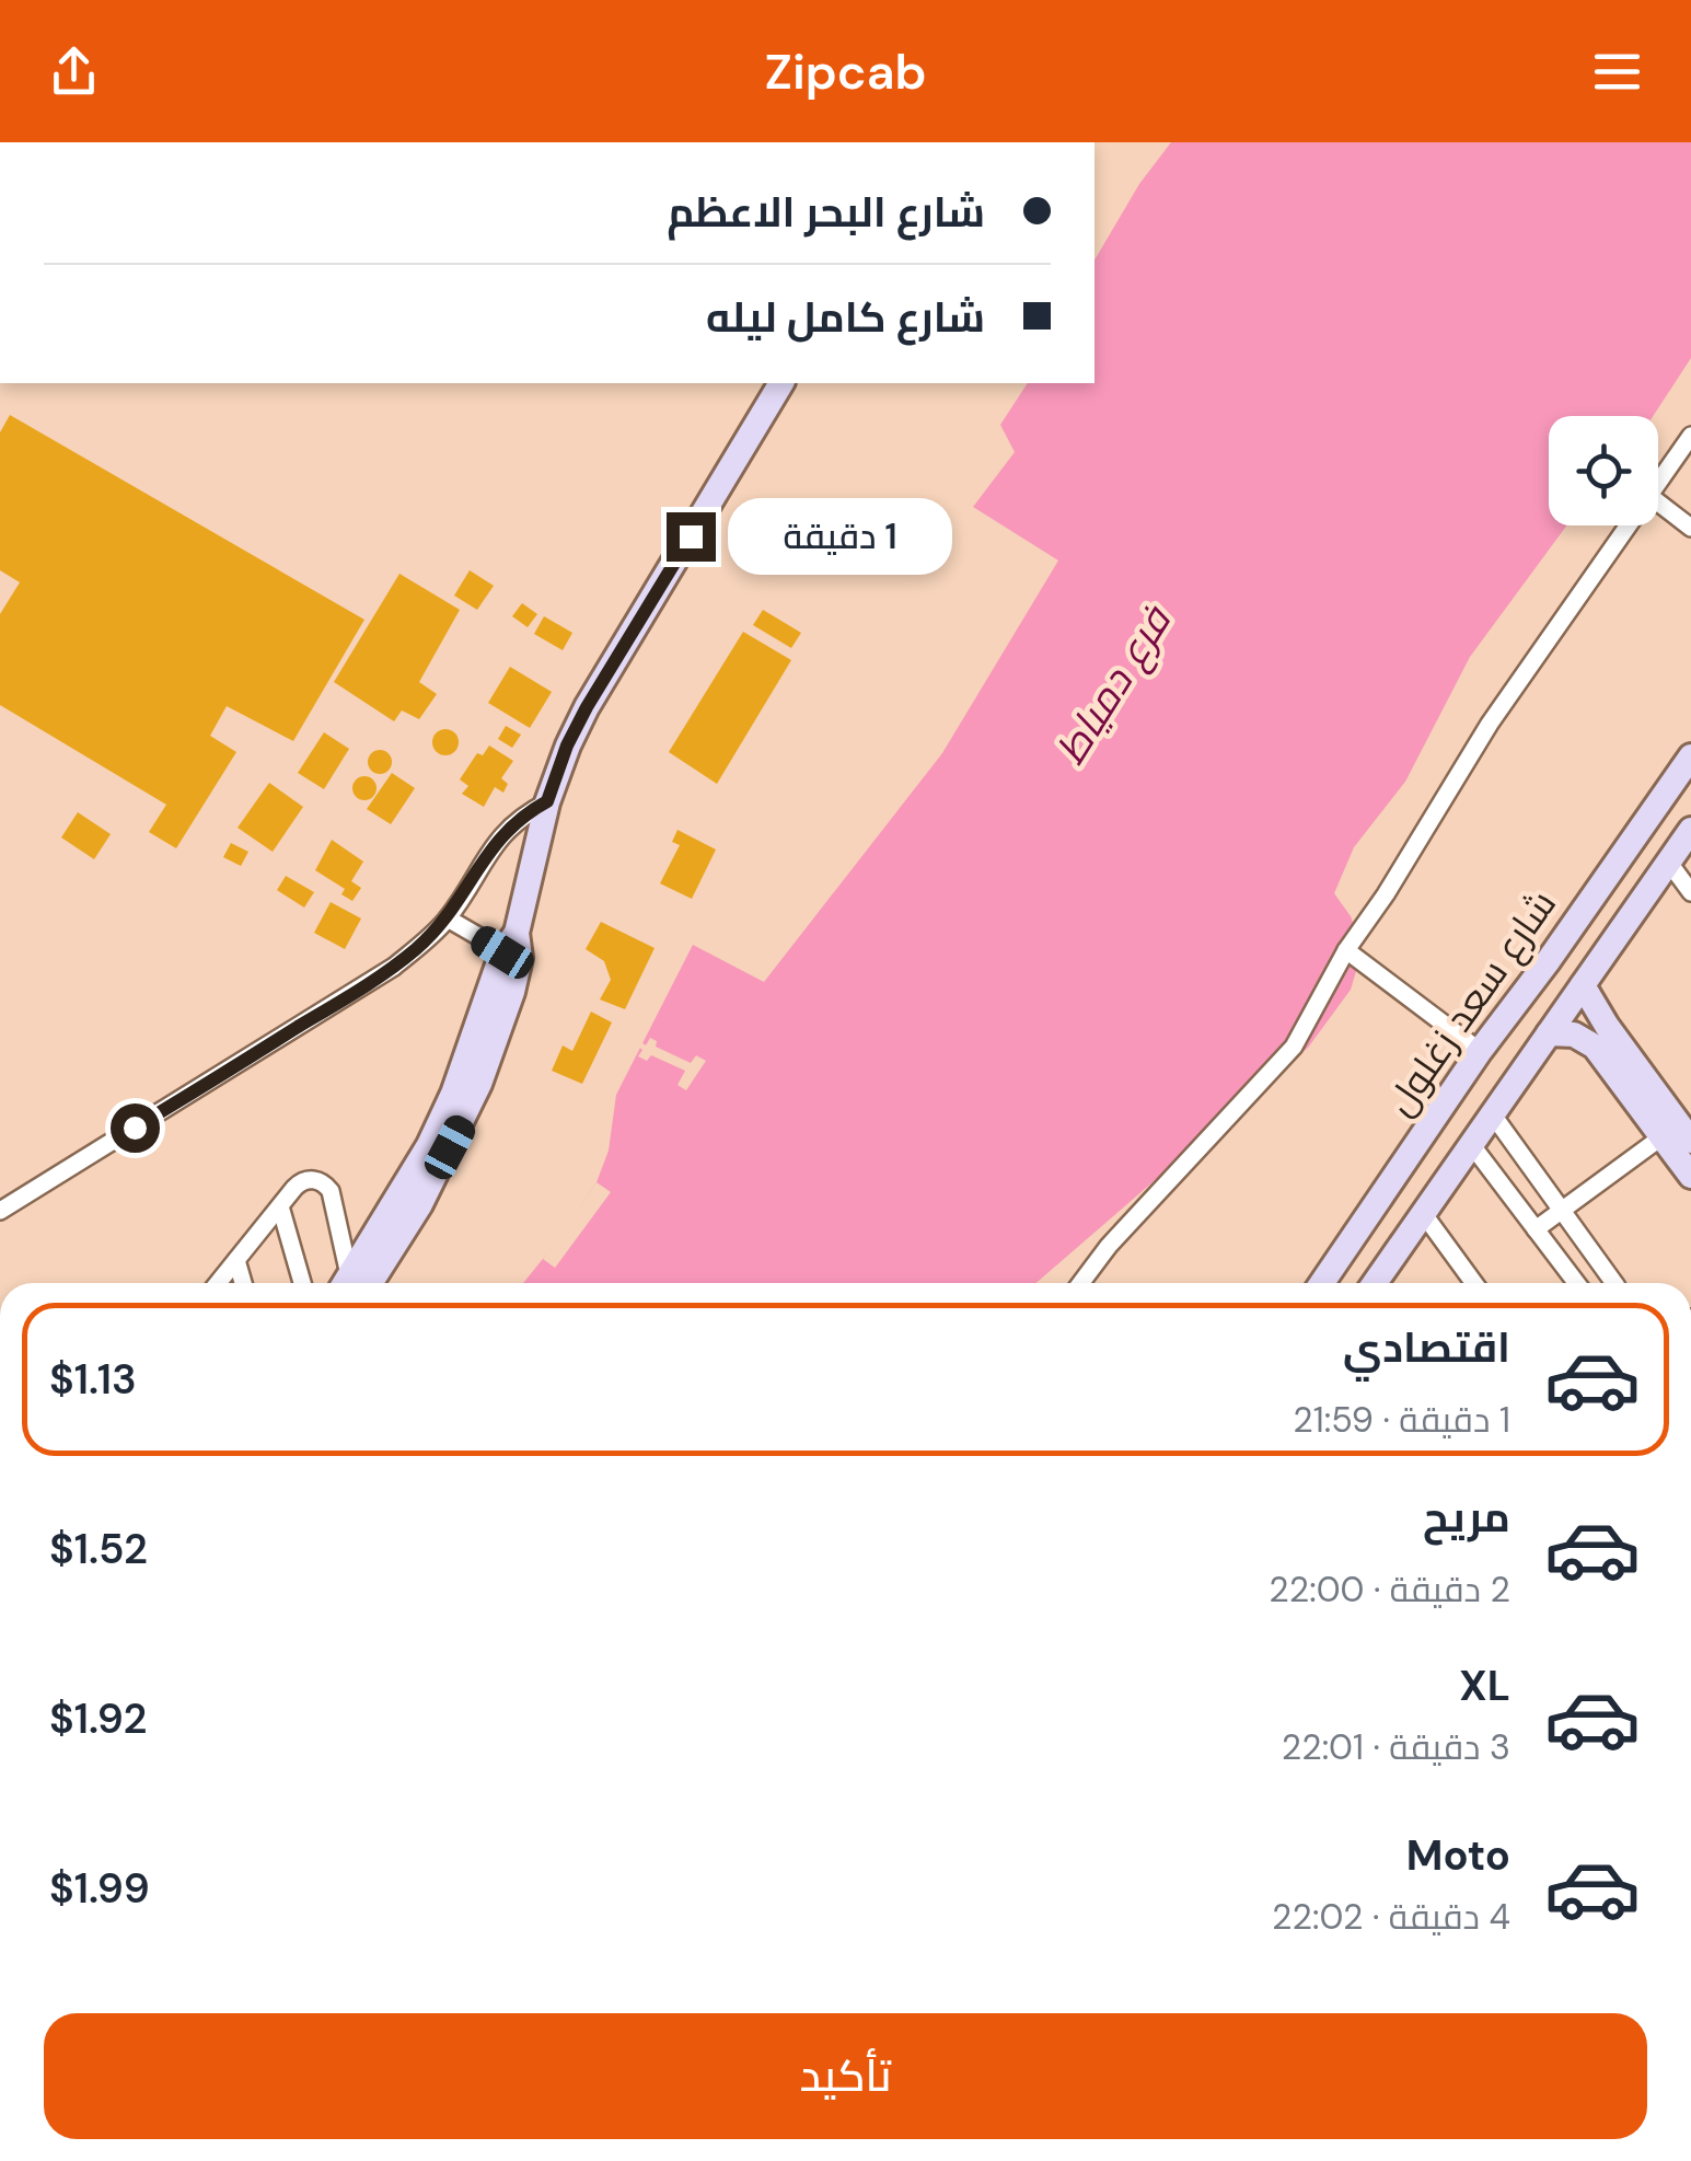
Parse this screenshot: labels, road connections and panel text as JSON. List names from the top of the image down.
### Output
{
  "streets": {
    "main road": ["شارع سعد زغلول"]
  },
  "water": ["فرع دمياط"],
  "page": {
    "header": "Zipcab",
    "banner": ["شارع البحر الاعظم", "شارع كامل ليله"],
    "bubble": "1 دقيقة",
    "list": [
      {
        "name": "اقتصادي",
        "note": "1 دقيقة · 21:59",
        "value": "$1.13"
      },
      {
        "name": "مريح",
        "note": "2 دقيقة · 22:00",
        "value": "$1.52"
      },
      {
        "name": "XL",
        "note": "3 دقيقة · 22:01",
        "value": "$1.92"
      },
      {
        "name": "Moto",
        "note": "4 دقيقة · 22:02",
        "value": "$1.99"
      }
    ],
    "buttons": "تأكيد"
  }
}
